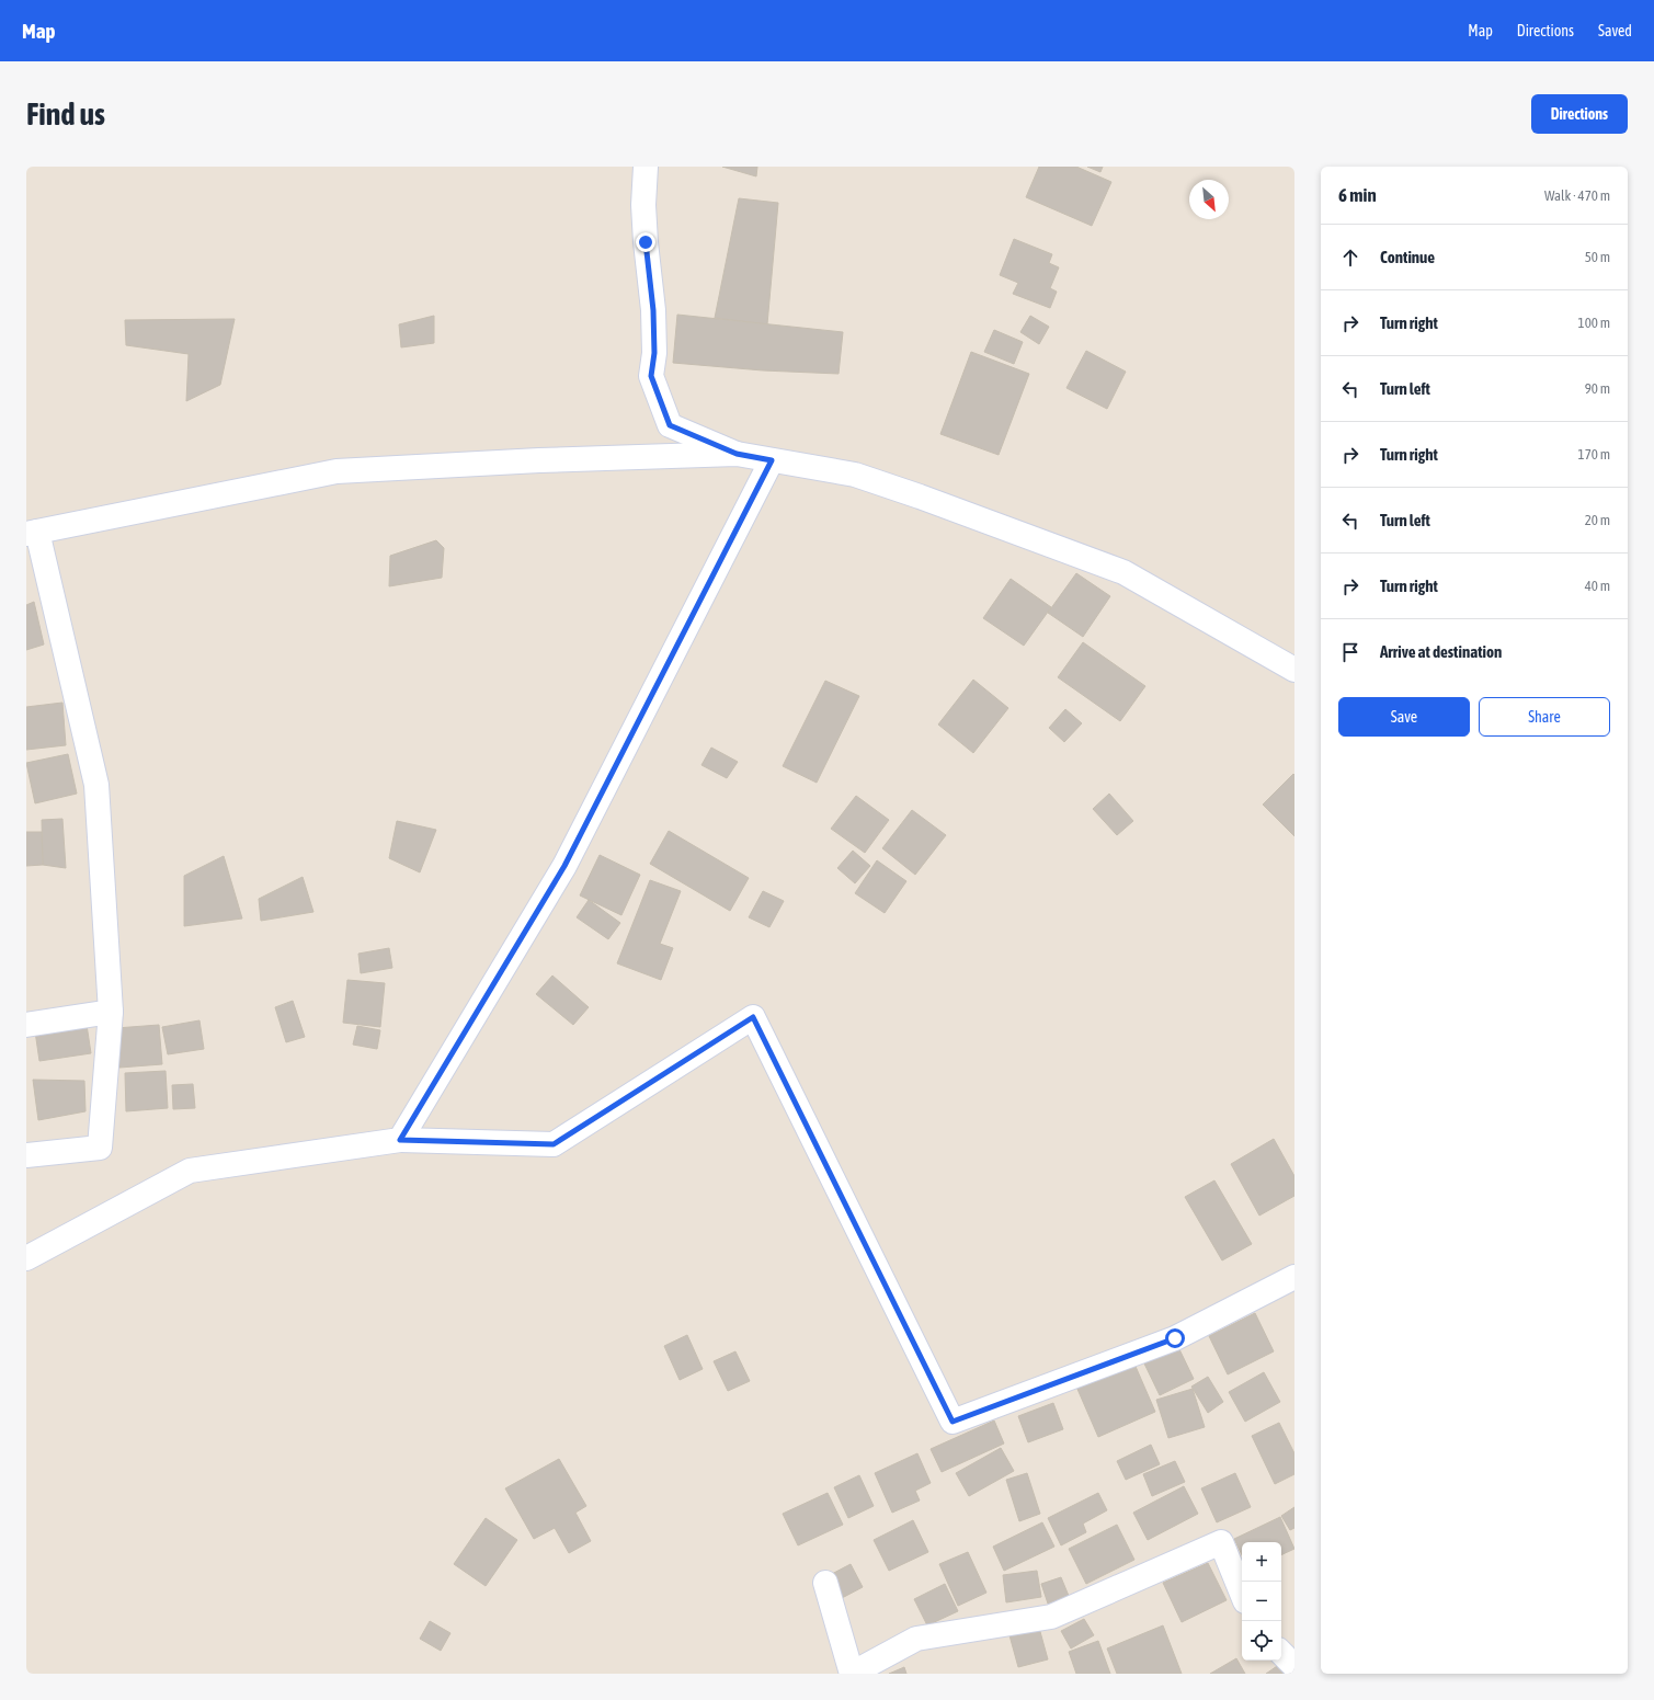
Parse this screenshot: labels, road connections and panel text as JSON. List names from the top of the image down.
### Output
{
  "north": "bottom right",
  "page": {
    "header": "Map",
    "nav": ["Map", "Directions", "Saved"],
    "buttons": [
      "Directions",
      ["Save", "Share"]
    ],
    "title": "Find us",
    "heading": ["6 min", "Walk · 470 m"],
    "list": [
      ["Continue", "50 m"],
      ["Turn right", "100 m"],
      ["Turn left", "90 m"],
      ["Turn right", "170 m"],
      ["Turn left", "20 m"],
      ["Turn right", "40 m"],
      "Arrive at destination"
    ],
    "map_buttons": ["+", "−"]
  }
}
